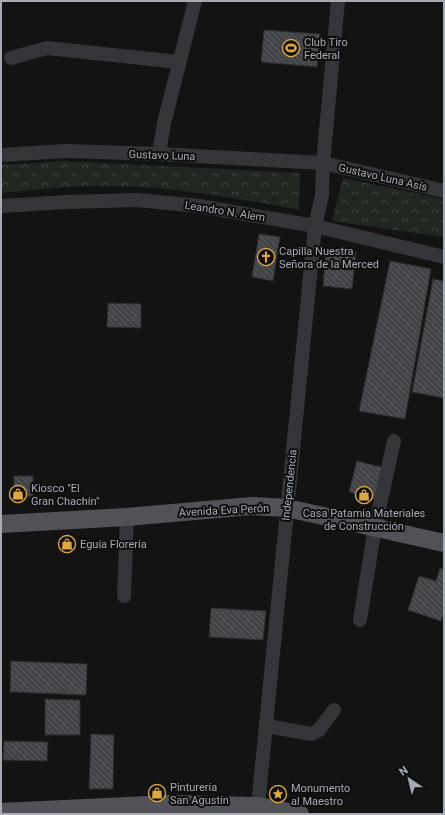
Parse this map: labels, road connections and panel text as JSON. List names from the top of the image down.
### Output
{
  "streets": {
    "main road": ["Avenida Eva Perón"],
    "street": [
      "Gustavo Luna",
      "Gustavo Luna Asís",
      "Leandro N. Alem",
      "Independencia"
    ]
  },
  "crossings": [
    ["Gustavo Luna", "Gustavo Luna Asís"],
    ["Gustavo Luna", "Independencia"],
    ["Gustavo Luna Asís", "Independencia"],
    ["Leandro N. Alem", "Independencia"],
    ["Independencia", "Avenida Eva Perón"]
  ],
  "places": {
    "sports": ["Club Tiro Federal"],
    "church": ["Capilla Nuestra Señora de la Merced"],
    "shop": [
      "Kiosco \"El Gran Chachín\"",
      "Casa Patamia Materiales de Construcción",
      "Eguía Florería",
      "Pinturería San Agustín"
    ],
    "place": ["Monumento al Maestro"]
  },
  "north": "top left"
}
